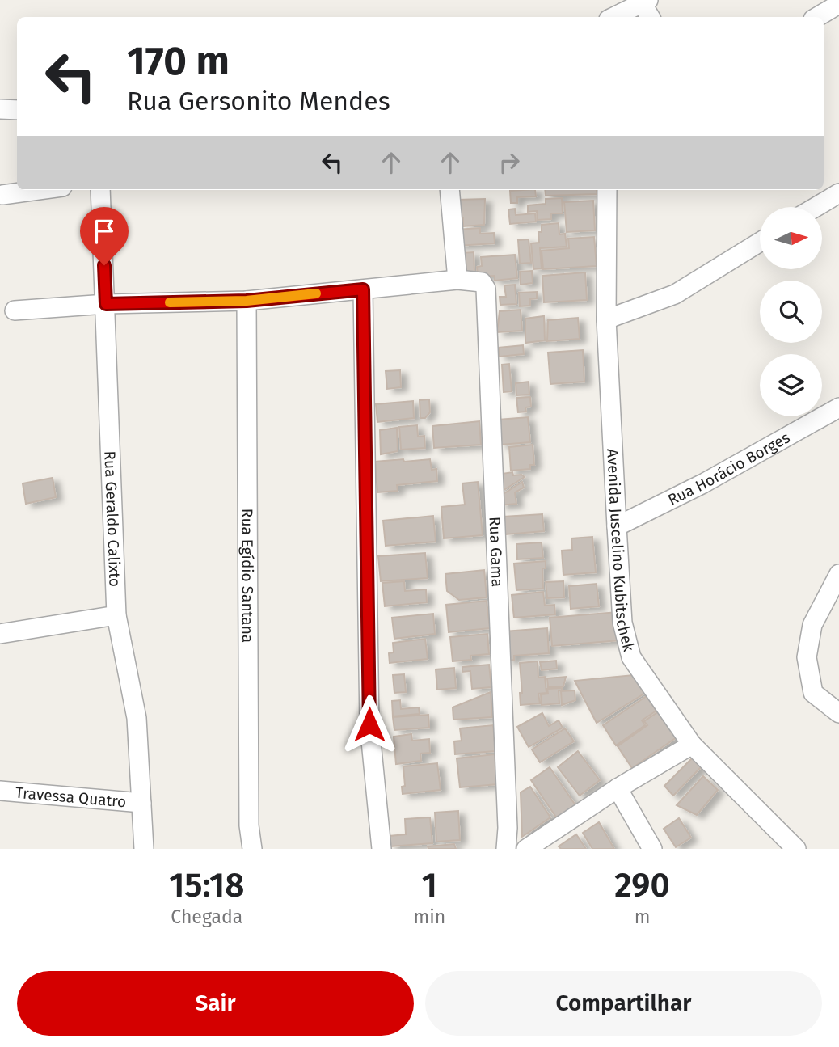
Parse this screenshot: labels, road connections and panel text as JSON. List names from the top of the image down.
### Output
{
  "streets": {
    "street": [
      "Rua Horácio Borges",
      "Rua Geraldo Calixto",
      "Avenida Juscelino Kubitschek",
      "Rua Gama",
      "Rua Egídio Santana",
      "Travessa Quatro"
    ]
  },
  "crossings": [
    ["Rua Horácio Borges", "Avenida Juscelino Kubitschek"],
    ["Rua Geraldo Calixto", "Travessa Quatro"]
  ],
  "north": "right",
  "page": {
    "turn": ["170 m", "Rua Gersonito Mendes"],
    "eta": [
      "15:18",
      "Chegada",
      "1",
      "min",
      "290",
      "m"
    ],
    "buttons": ["Sair", "Compartilhar"]
  }
}
